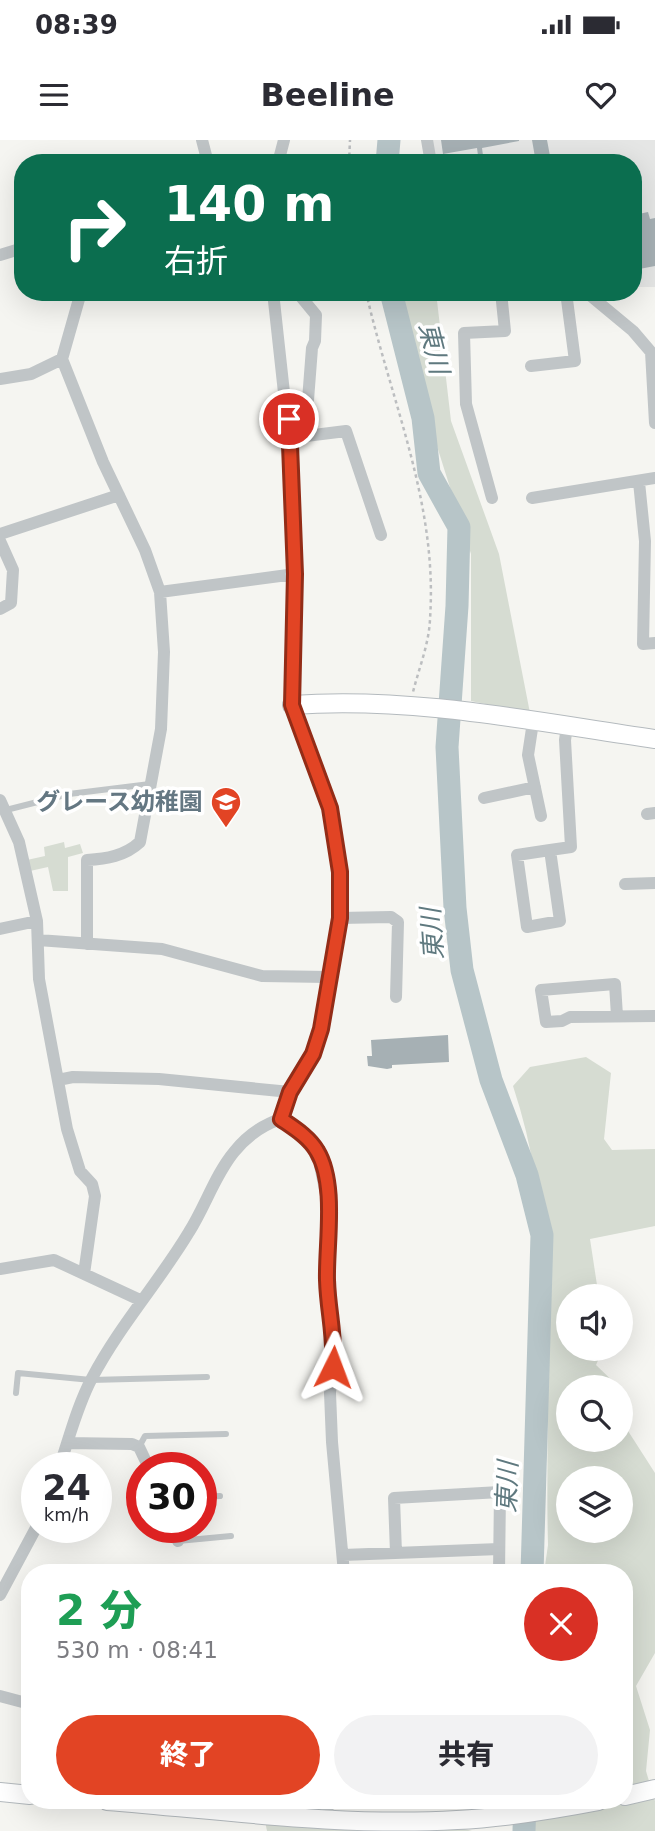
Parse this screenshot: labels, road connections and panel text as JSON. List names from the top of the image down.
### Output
{
  "water": ["東川"],
  "places": {
    "school or university": ["グレース幼稚園"]
  },
  "page": {
    "status": "08:39",
    "header": "Beeline",
    "turn": ["140 m", "右折"],
    "speed": "24 km/h",
    "limit": "30",
    "heading": ["2 分", "530 m · 08:41"],
    "buttons": ["終了", "共有"]
  }
}
